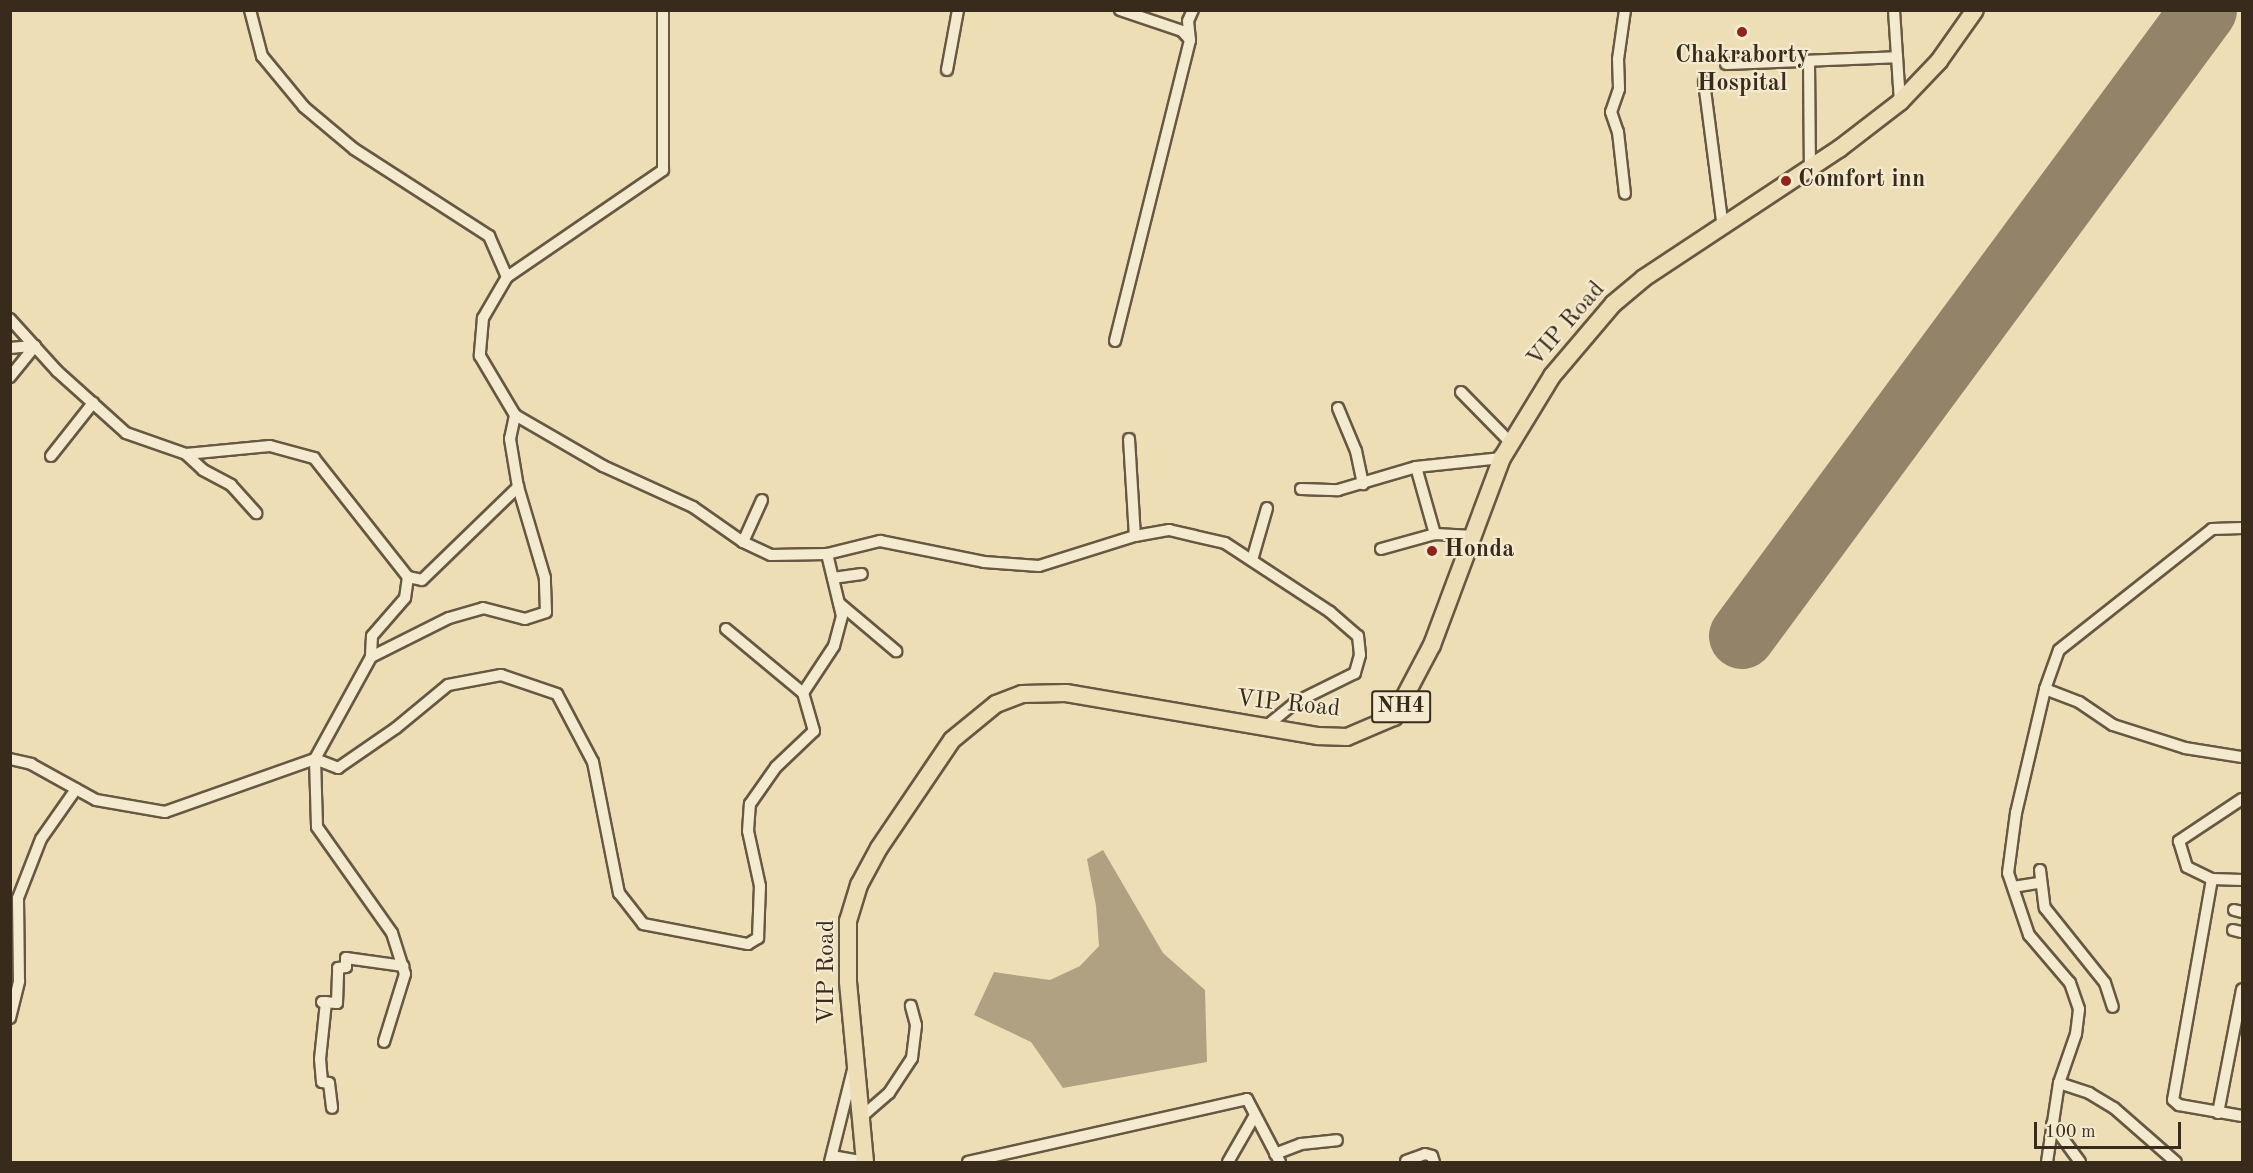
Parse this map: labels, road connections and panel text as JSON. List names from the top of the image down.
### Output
{
  "streets": {
    "highway": ["VIP Road", "NH4"]
  },
  "places": ["Chakraborty Hospital", "Comfort inn", "Honda"],
  "scale_bar": "100 m"
}
